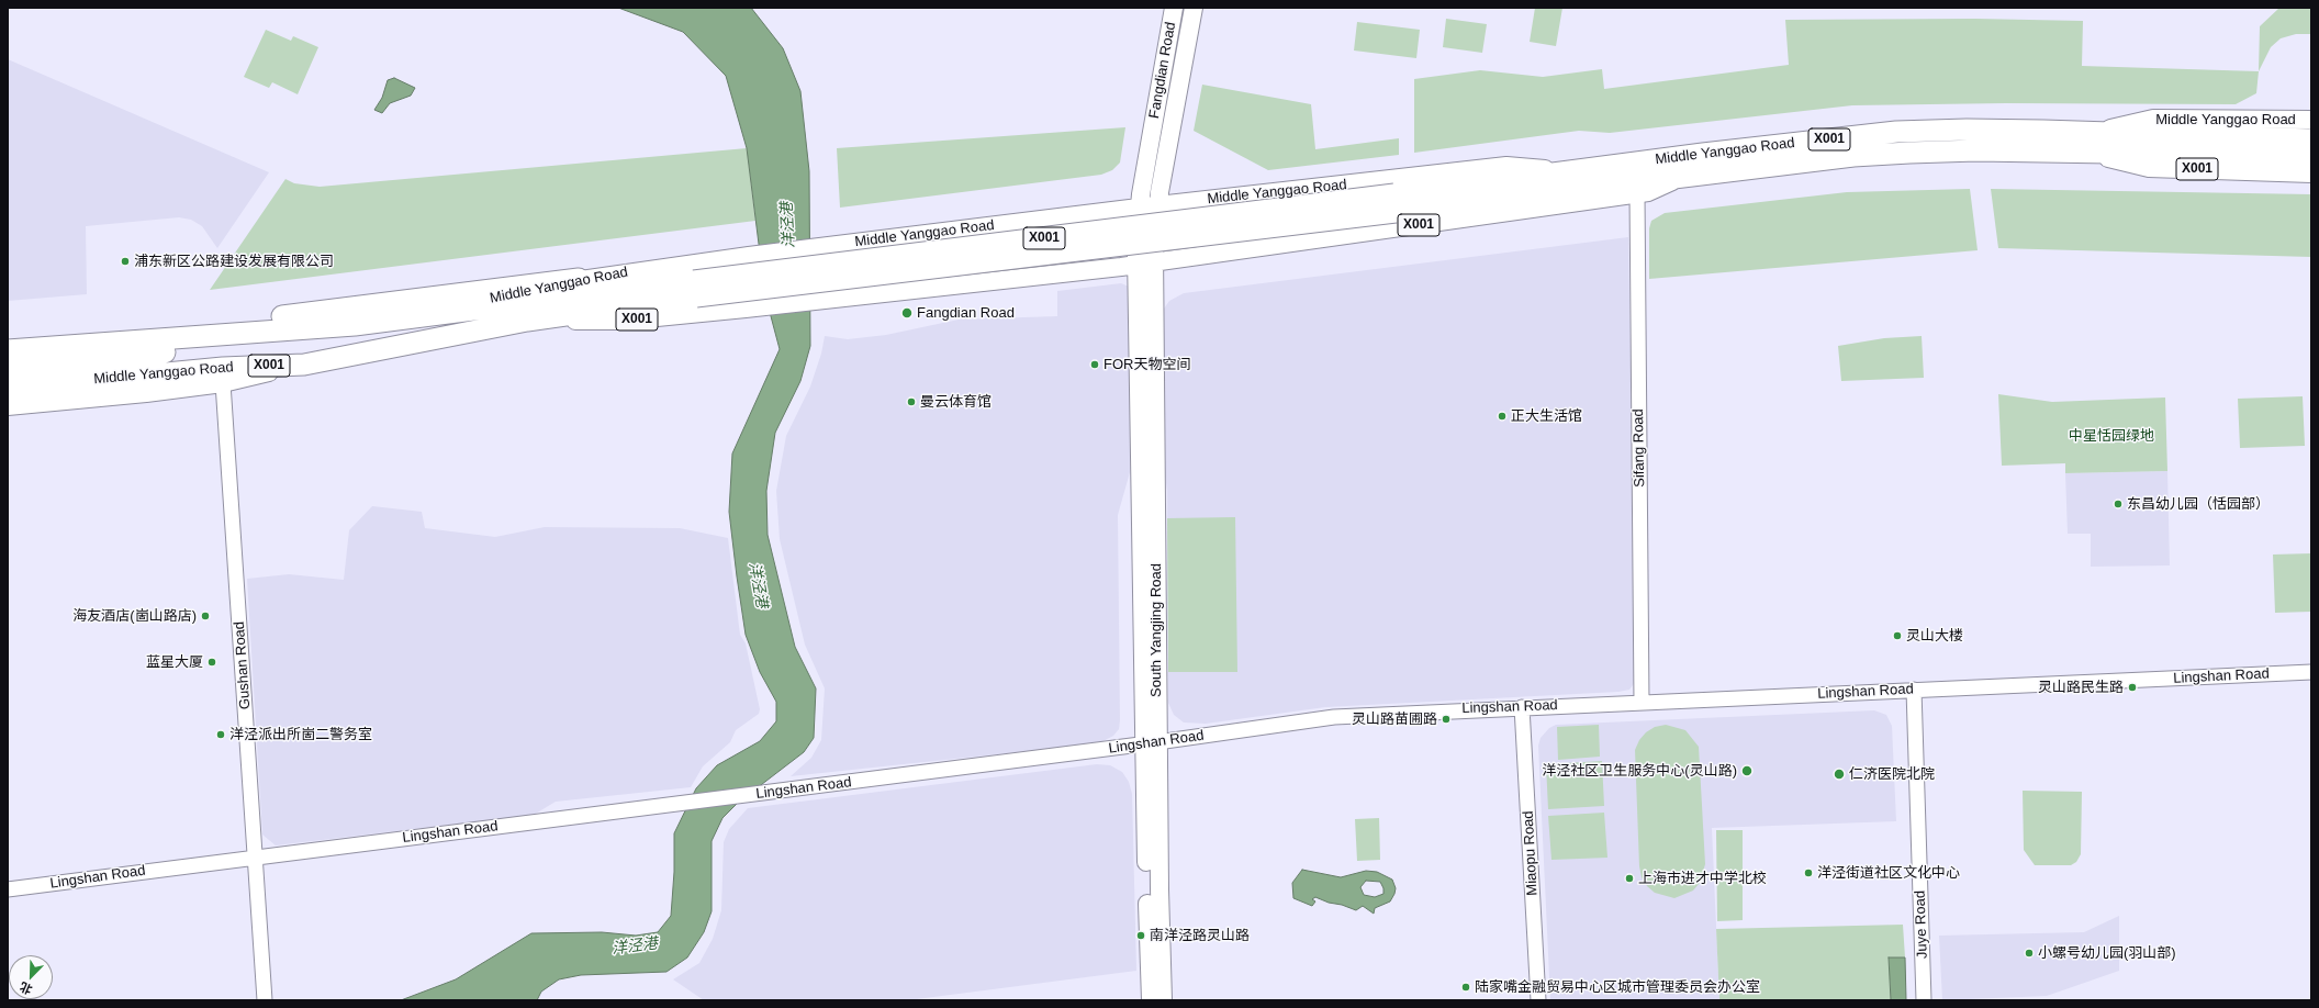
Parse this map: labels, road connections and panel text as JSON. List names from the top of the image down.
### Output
{
  "streets": {
    "highway": ["Middle Yanggao Road", "X001"],
    "main road": ["Fangdian Road", "South Yangjing Road"],
    "street": [
      "Sifang Road",
      "Gushan Road",
      "Lingshan Road",
      "Miaopu Road",
      "Juye Road"
    ]
  },
  "crossings": [
    ["Fangdian Road", "Middle Yanggao Road"],
    ["Fangdian Road", "South Yangjing Road"],
    ["Middle Yanggao Road", "Sifang Road"],
    ["Middle Yanggao Road", "South Yangjing Road"],
    ["Sifang Road", "Lingshan Road"],
    ["South Yangjing Road", "Lingshan Road"],
    ["Gushan Road", "Lingshan Road"],
    ["Lingshan Road", "Miaopu Road"],
    ["Lingshan Road", "Juye Road"]
  ],
  "water": ["洋泾港"],
  "parks": ["中星恬园绿地"],
  "places": [
    "浦东新区公路建设发展有限公司",
    "Fangdian Road",
    "FOR天物空间",
    "曼云体育馆",
    "正大生活馆",
    "东昌幼儿园（恬园部）",
    "海友酒店(崮山路店)",
    "灵山大楼",
    "蓝星大厦",
    "灵山路民生路",
    "灵山路苗圃路",
    "洋泾派出所崮二警务室",
    "洋泾社区卫生服务中心(灵山路)",
    "仁济医院北院",
    "洋泾街道社区文化中心",
    "上海市进才中学北校",
    "南洋泾路灵山路",
    "小螺号幼儿园(羽山部)",
    "陆家嘴金融贸易中心区城市管理委员会办公室"
  ],
  "north": "bottom left"
}
